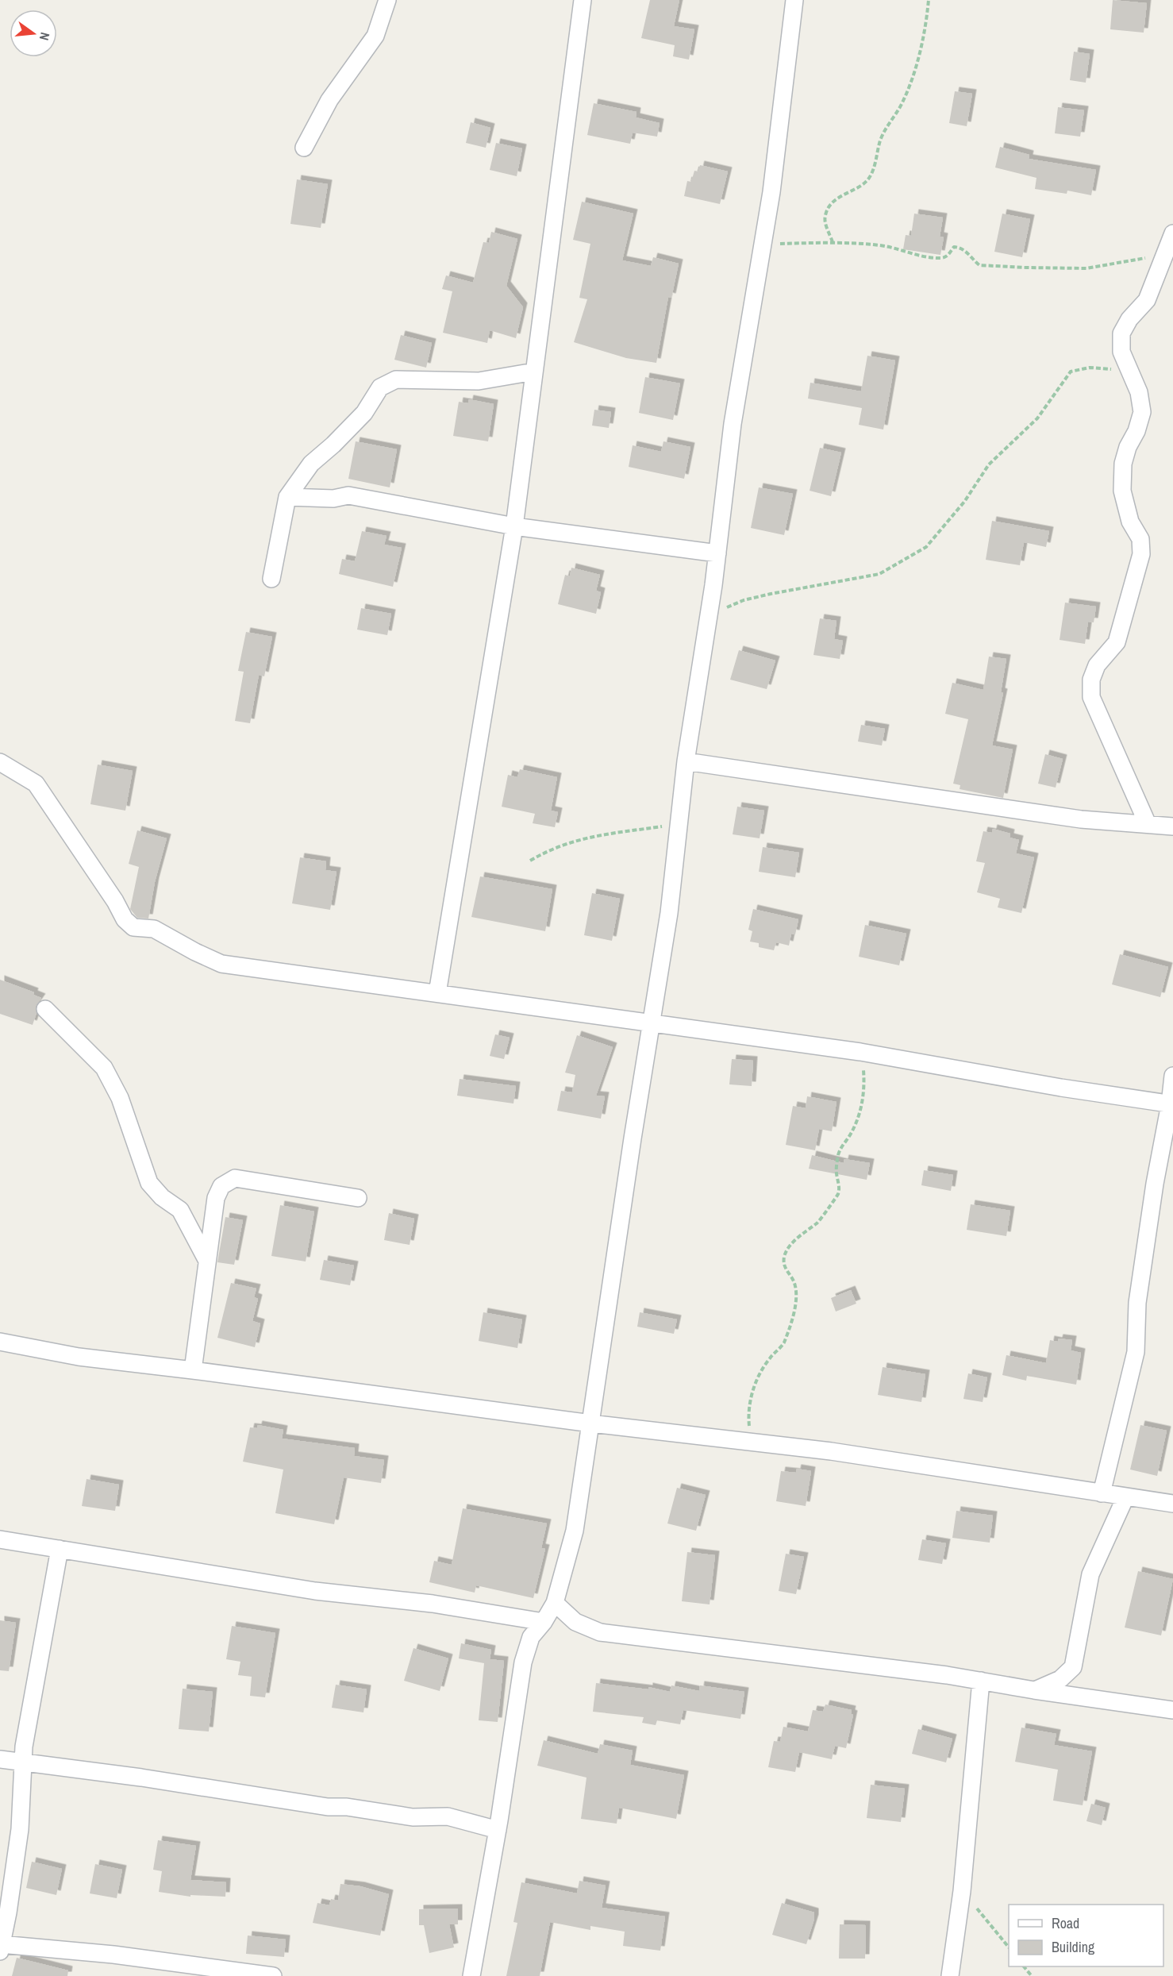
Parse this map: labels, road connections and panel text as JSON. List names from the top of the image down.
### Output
{
  "legend": ["Road", "Building"],
  "north": "right"
}
